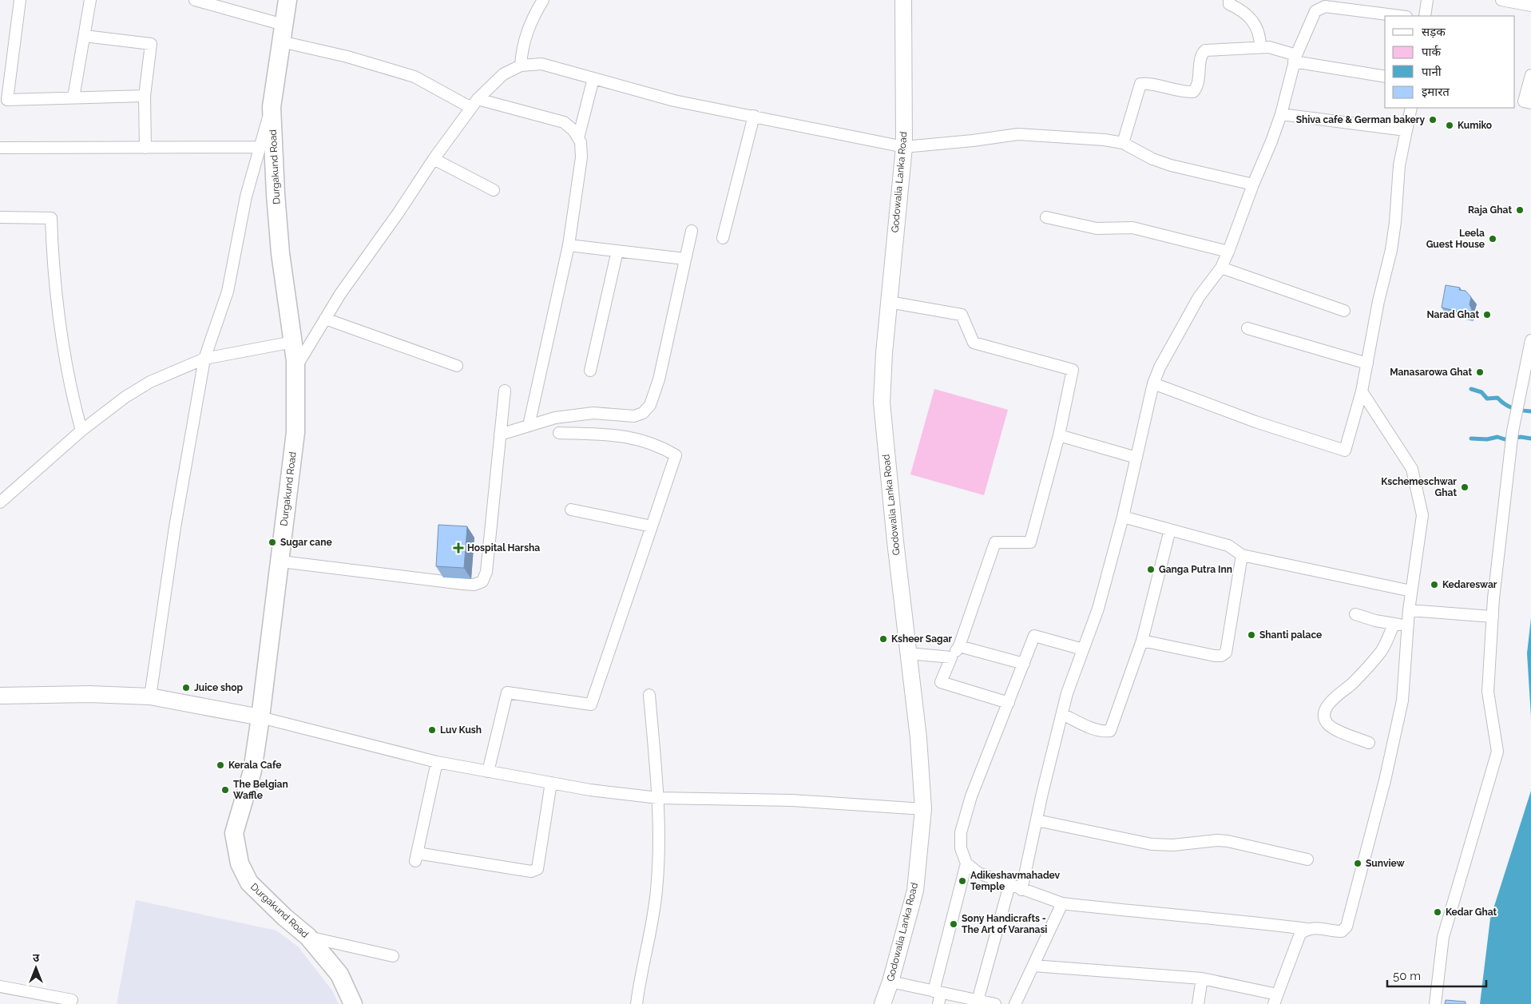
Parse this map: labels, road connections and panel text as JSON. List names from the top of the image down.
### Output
{
  "streets": {
    "main road": ["Durgakund Road"],
    "street": ["Godowalia Lanka Road"]
  },
  "places": {
    "other": [
      "Shiva cafe & German bakery",
      "Kumiko",
      "Raja Ghat",
      "Leela Guest House",
      "Narad Ghat",
      "Manasarowa Ghat",
      "Kschemeschwar Ghat",
      "Sugar cane",
      "Ganga Putra Inn",
      "Kedareswar",
      "Shanti palace",
      "Ksheer Sagar",
      "Juice shop",
      "Luv Kush",
      "Kerala Cafe",
      "The Belgian Waffle",
      "Sunview",
      "Adikeshavmahadev Temple",
      "Kedar Ghat",
      "Sony Handicrafts - The Art of Varanasi"
    ],
    "health": ["Hospital Harsha"]
  },
  "legend": [
    "सड़क",
    "पार्क",
    "पानी",
    "इमारत"
  ],
  "scale_bar": "50 m",
  "north": "top"
}
